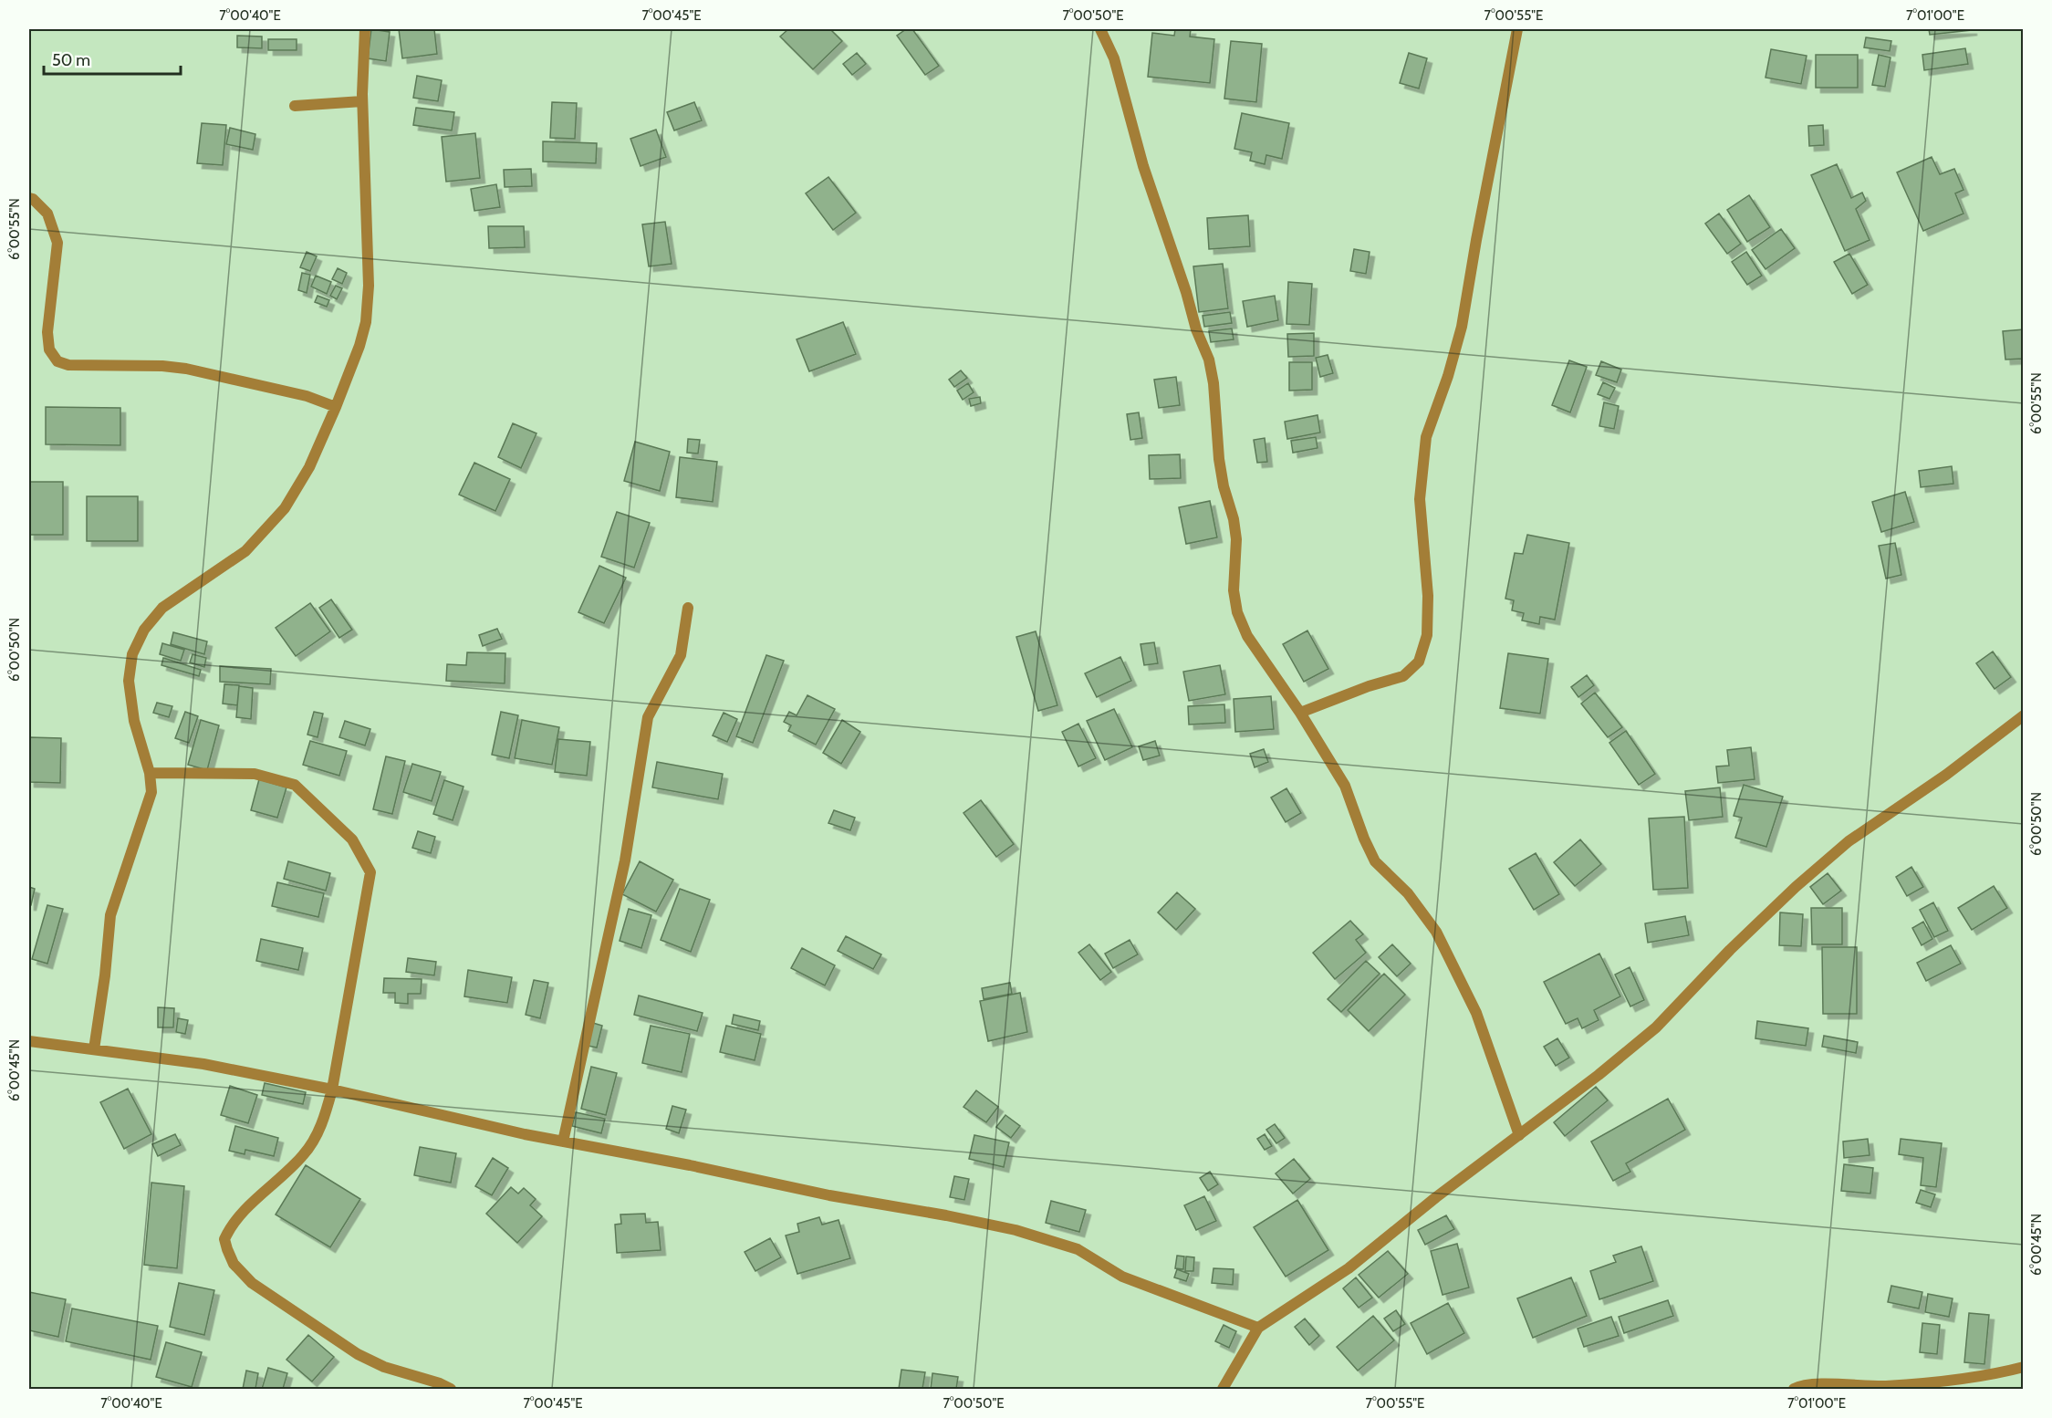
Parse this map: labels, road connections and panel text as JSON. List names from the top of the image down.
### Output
{
  "scale_bar": "50 m",
  "coordinates": [
    "7°00'40\"E",
    "7°00'45\"E",
    "7°00'50\"E",
    "7°00'55\"E",
    "7°01'00\"E",
    "6°00'55\"N",
    "6°00'50\"N",
    "6°00'45\"N"
  ]
}
